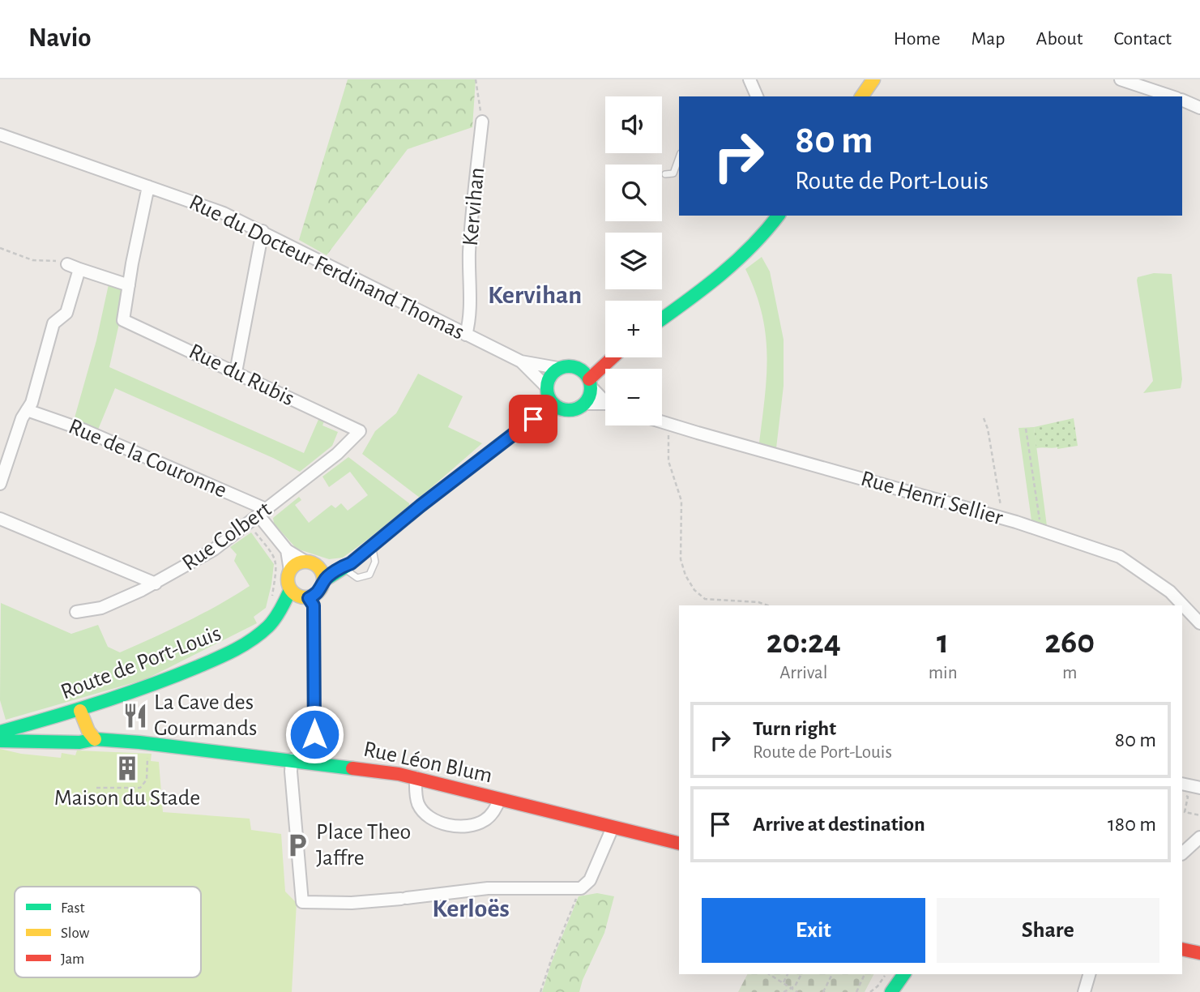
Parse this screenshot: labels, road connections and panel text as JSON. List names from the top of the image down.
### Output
{
  "streets": {
    "main road": ["Route de Port-Louis", "Rue Léon Blum"],
    "street": [
      "Kervihan",
      "Rue du Docteur Ferdinand Thomas",
      "Rue du Rubis",
      "Rue de la Couronne",
      "Rue Henri Sellier",
      "Rue Colbert"
    ]
  },
  "crossings": [
    ["Kervihan", "Rue du Docteur Ferdinand Thomas"],
    ["Rue du Rubis", "Rue Colbert"],
    ["Rue de la Couronne", "Rue Colbert"]
  ],
  "districts": ["Kervihan", "Kerloës"],
  "places": {
    "restaurant": ["La Cave des Gourmands"],
    "building": ["Maison du Stade"],
    "parking": ["Place Theo Jaffre"]
  },
  "legend": ["Fast", "Slow", "Jam"],
  "page": {
    "header": "Navio",
    "nav": [
      "Home",
      "Map",
      "About",
      "Contact"
    ],
    "map_buttons": ["+", "−"],
    "turn": ["80 m", "Route de Port-Louis"],
    "eta": [
      "20:24",
      "Arrival",
      "1",
      "min",
      "260",
      "m"
    ],
    "list": [
      {
        "name": "Turn right",
        "note": "Route de Port-Louis",
        "value": "80 m"
      },
      {
        "name": "Arrive at destination",
        "value": "180 m"
      }
    ],
    "buttons": ["Exit", "Share"]
  }
}
